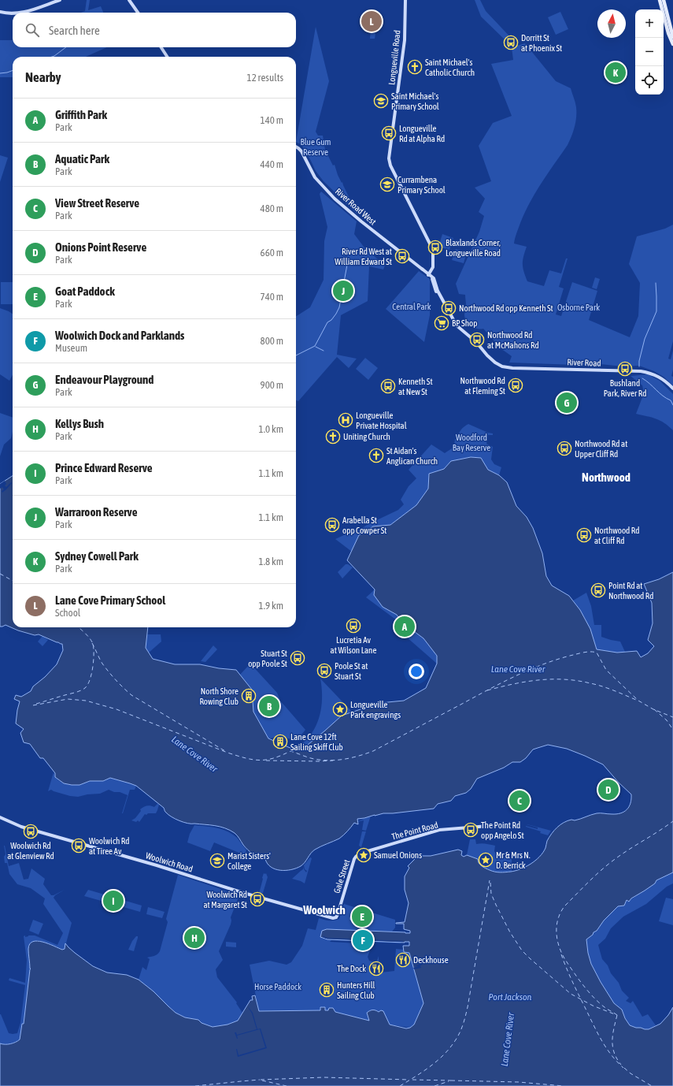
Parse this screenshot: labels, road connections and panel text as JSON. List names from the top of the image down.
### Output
{
  "streets": {
    "main road": [
      "Longueville Road",
      "River Road West",
      "River Road",
      "The Point Road",
      "Woolwich Road",
      "Gale Street"
    ]
  },
  "crossings": [
    ["Longueville Road", "River Road West"],
    ["Longueville Road", "River Road"],
    ["River Road West", "River Road"],
    ["The Point Road", "Gale Street"],
    ["Woolwich Road", "Gale Street"]
  ],
  "districts": ["Northwood", "Woolwich"],
  "water": ["Lane Cove River", "Port Jackson"],
  "parks": [
    "Blue Gum Reserve",
    "Central Park",
    "Osborne Park",
    "Woodford Bay Reserve",
    "Horse Paddock"
  ],
  "places": {
    "bus stop": [
      "Dorritt St at Phoenix St",
      "Longueville Rd at Alpha Rd",
      "Blaxlands Corner, Longueville Road",
      "River Rd West at William Edward St",
      "Northwood Rd opp Kenneth St",
      "Northwood Rd at McMahons Rd",
      "Bushland Park, River Rd",
      "Northwood Rd at Fleming St",
      "Kenneth St at New St",
      "Northwood Rd at Upper Cliff Rd",
      "Arabella St opp Cowper St",
      "Northwood Rd at Cliff Rd",
      "Point Rd at Northwood Rd",
      "Lucretia Av at Wilson Lane",
      "Stuart St opp Poole St",
      "Poole St at Stuart St",
      "The Point Rd opp Angelo St",
      "Woolwich Rd at Glenview Rd",
      "Woolwich Rd at Tiree Av",
      "Woolwich Rd at Margaret St"
    ],
    "church": ["Saint Michael's Catholic Church", "Uniting Church", "St Aidan's Anglican Church"],
    "school or university": ["Saint Michael's Primary School", "Currambena Primary School", "Marist Sisters' College"],
    "supermarket": ["BP Shop"],
    "hospital": ["Longueville Private Hospital"],
    "building": ["North Shore Rowing Club", "Lane Cove 12ft Sailing Skiff Club", "Hunters Hill Sailing Club"],
    "place": ["Longueville Park engravings", "Samuel Onions", "Mr & Mrs N. D. Berrick"],
    "restaurant": ["Deckhouse", "The Dock"]
  },
  "north": "top",
  "page": {
    "map_buttons": ["+", "−"],
    "pins": [
      "L",
      "K",
      "J",
      "G",
      "A",
      "B",
      "D",
      "C",
      "I",
      "E",
      "H",
      "F"
    ],
    "search": "Search here",
    "heading": ["Nearby", "12 results"],
    "list": [
      {
        "mark": "A",
        "name": "Griffith Park",
        "note": "Park",
        "value": "140 m"
      },
      {
        "mark": "B",
        "name": "Aquatic Park",
        "note": "Park",
        "value": "440 m"
      },
      {
        "mark": "C",
        "name": "View Street Reserve",
        "note": "Park",
        "value": "480 m"
      },
      {
        "mark": "D",
        "name": "Onions Point Reserve",
        "note": "Park",
        "value": "660 m"
      },
      {
        "mark": "E",
        "name": "Goat Paddock",
        "note": "Park",
        "value": "740 m"
      },
      {
        "mark": "F",
        "name": "Woolwich Dock and Parklands",
        "note": "Museum",
        "value": "800 m"
      },
      {
        "mark": "G",
        "name": "Endeavour Playground",
        "note": "Park",
        "value": "900 m"
      },
      {
        "mark": "H",
        "name": "Kellys Bush",
        "note": "Park",
        "value": "1.0 km"
      },
      {
        "mark": "I",
        "name": "Prince Edward Reserve",
        "note": "Park",
        "value": "1.1 km"
      },
      {
        "mark": "J",
        "name": "Warraroon Reserve",
        "note": "Park",
        "value": "1.1 km"
      },
      {
        "mark": "K",
        "name": "Sydney Cowell Park",
        "note": "Park",
        "value": "1.8 km"
      },
      {
        "mark": "L",
        "name": "Lane Cove Primary School",
        "note": "School",
        "value": "1.9 km"
      }
    ]
  }
}
